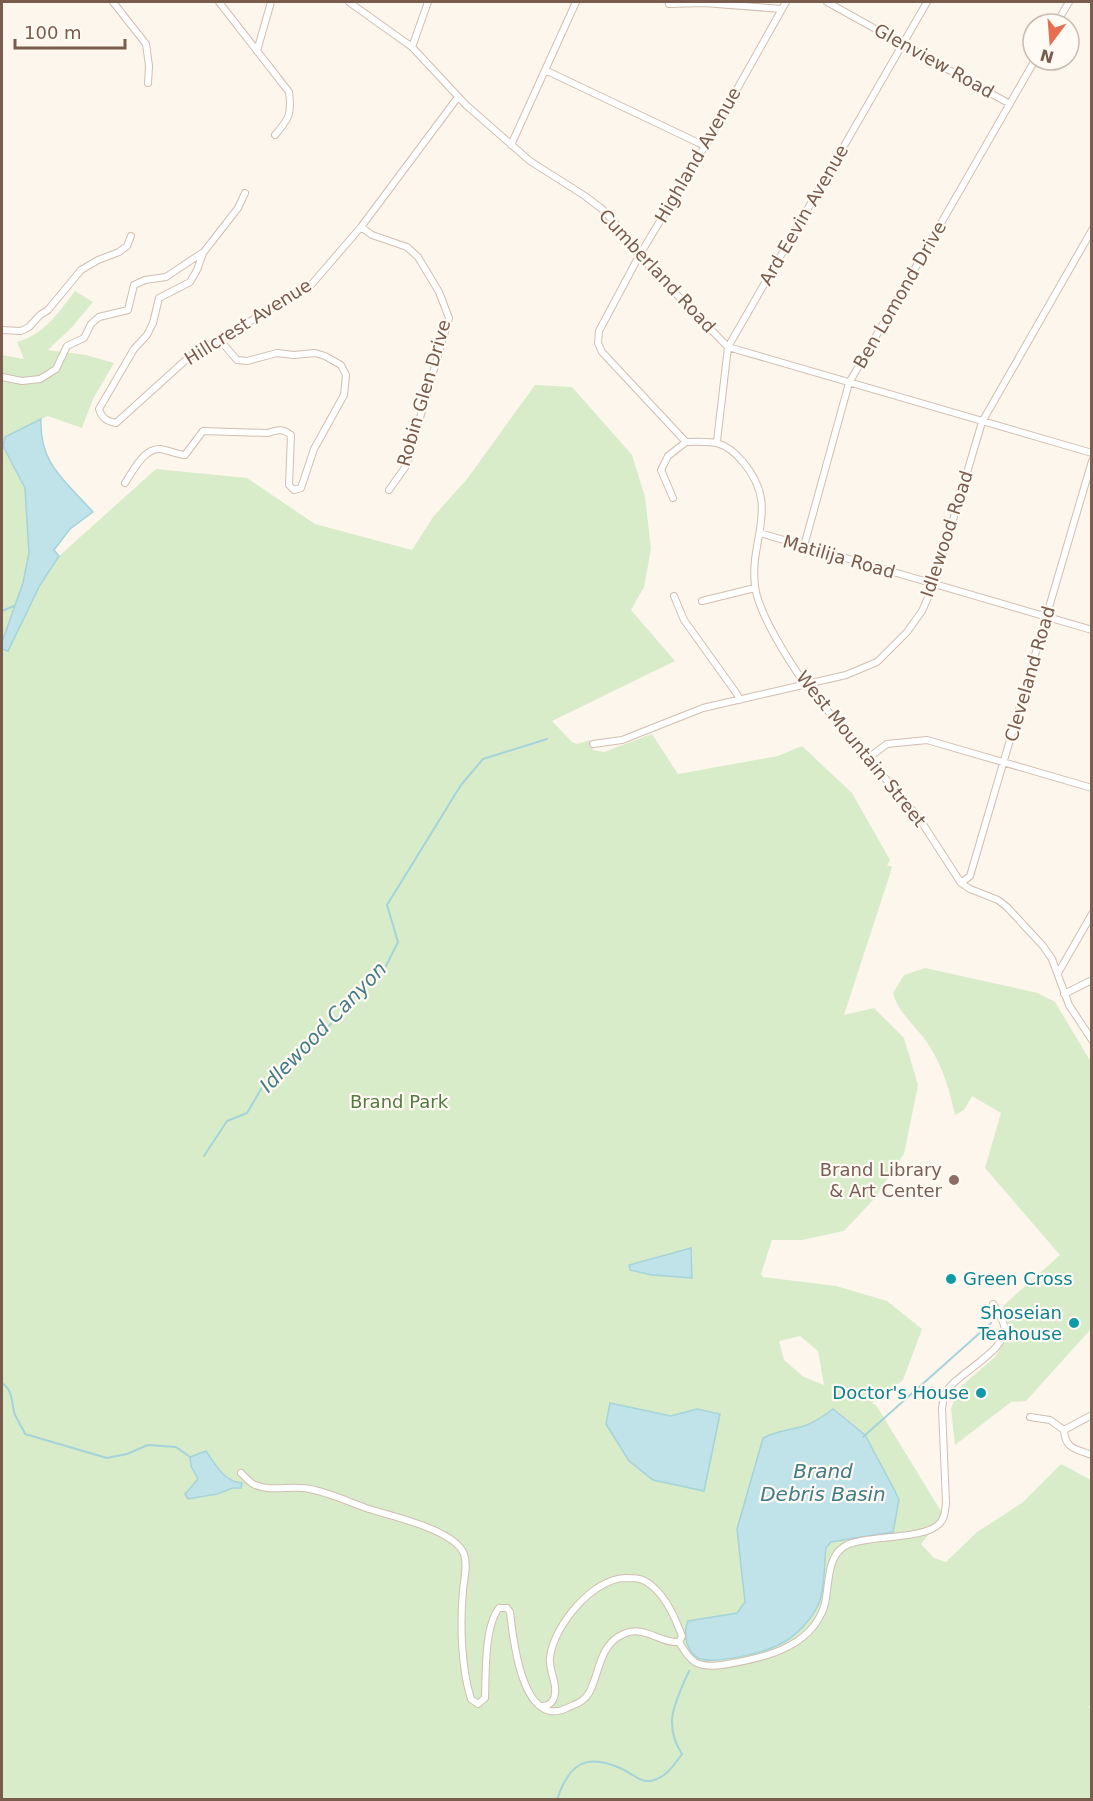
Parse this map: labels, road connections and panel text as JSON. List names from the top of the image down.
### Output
{
  "streets": {
    "street": [
      "Glenview Road",
      "Highland Avenue",
      "Ard Eevin Avenue",
      "Cumberland Road",
      "Ben Lomond Drive",
      "Hillcrest Avenue",
      "Robin Glen Drive",
      "Idlewood Road",
      "Matilija Road",
      "Cleveland Road",
      "West Mountain Street"
    ]
  },
  "crossings": [
    ["Glenview Road", "Ard Eevin Avenue"],
    ["Glenview Road", "Ben Lomond Drive"],
    ["Highland Avenue", "Cumberland Road"],
    ["Ard Eevin Avenue", "Cumberland Road"],
    ["Ard Eevin Avenue", "West Mountain Street"],
    ["Cumberland Road", "Ben Lomond Drive"],
    ["Cumberland Road", "Hillcrest Avenue"],
    ["Cumberland Road", "Idlewood Road"],
    ["Ben Lomond Drive", "Matilija Road"],
    ["Hillcrest Avenue", "Robin Glen Drive"],
    ["Idlewood Road", "Matilija Road"],
    ["Idlewood Road", "West Mountain Street"],
    ["Matilija Road", "Cleveland Road"],
    ["Matilija Road", "West Mountain Street"],
    ["Cleveland Road", "West Mountain Street"]
  ],
  "water": ["Idlewood Canyon", "Brand Debris Basin"],
  "parks": ["Brand Park"],
  "places": [
    "Brand Library & Art Center",
    "Green Cross",
    "Shoseian Teahouse",
    "Doctor's House"
  ],
  "scale_bar": "100 m",
  "north": "bottom"
}
